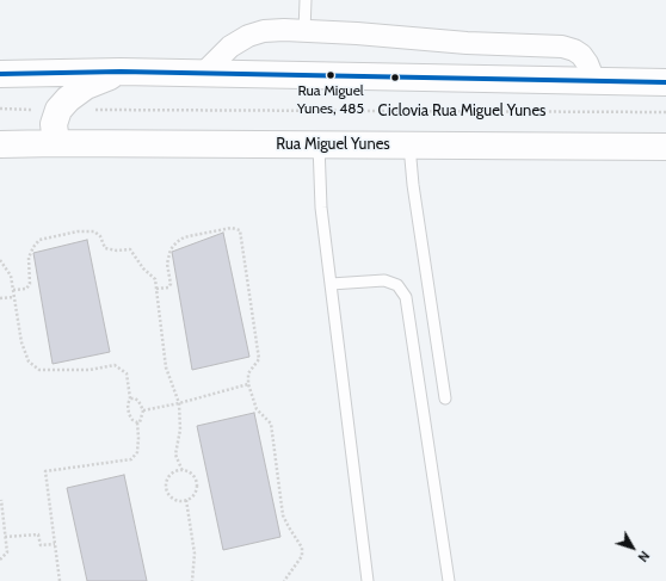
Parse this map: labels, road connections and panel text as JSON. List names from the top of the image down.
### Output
{
  "streets": {
    "main road": ["Rua Miguel Yunes"],
    "path": ["Ciclovia Rua Miguel Yunes"]
  },
  "places": ["Rua Miguel Yunes, 485"],
  "north": "bottom right"
}
